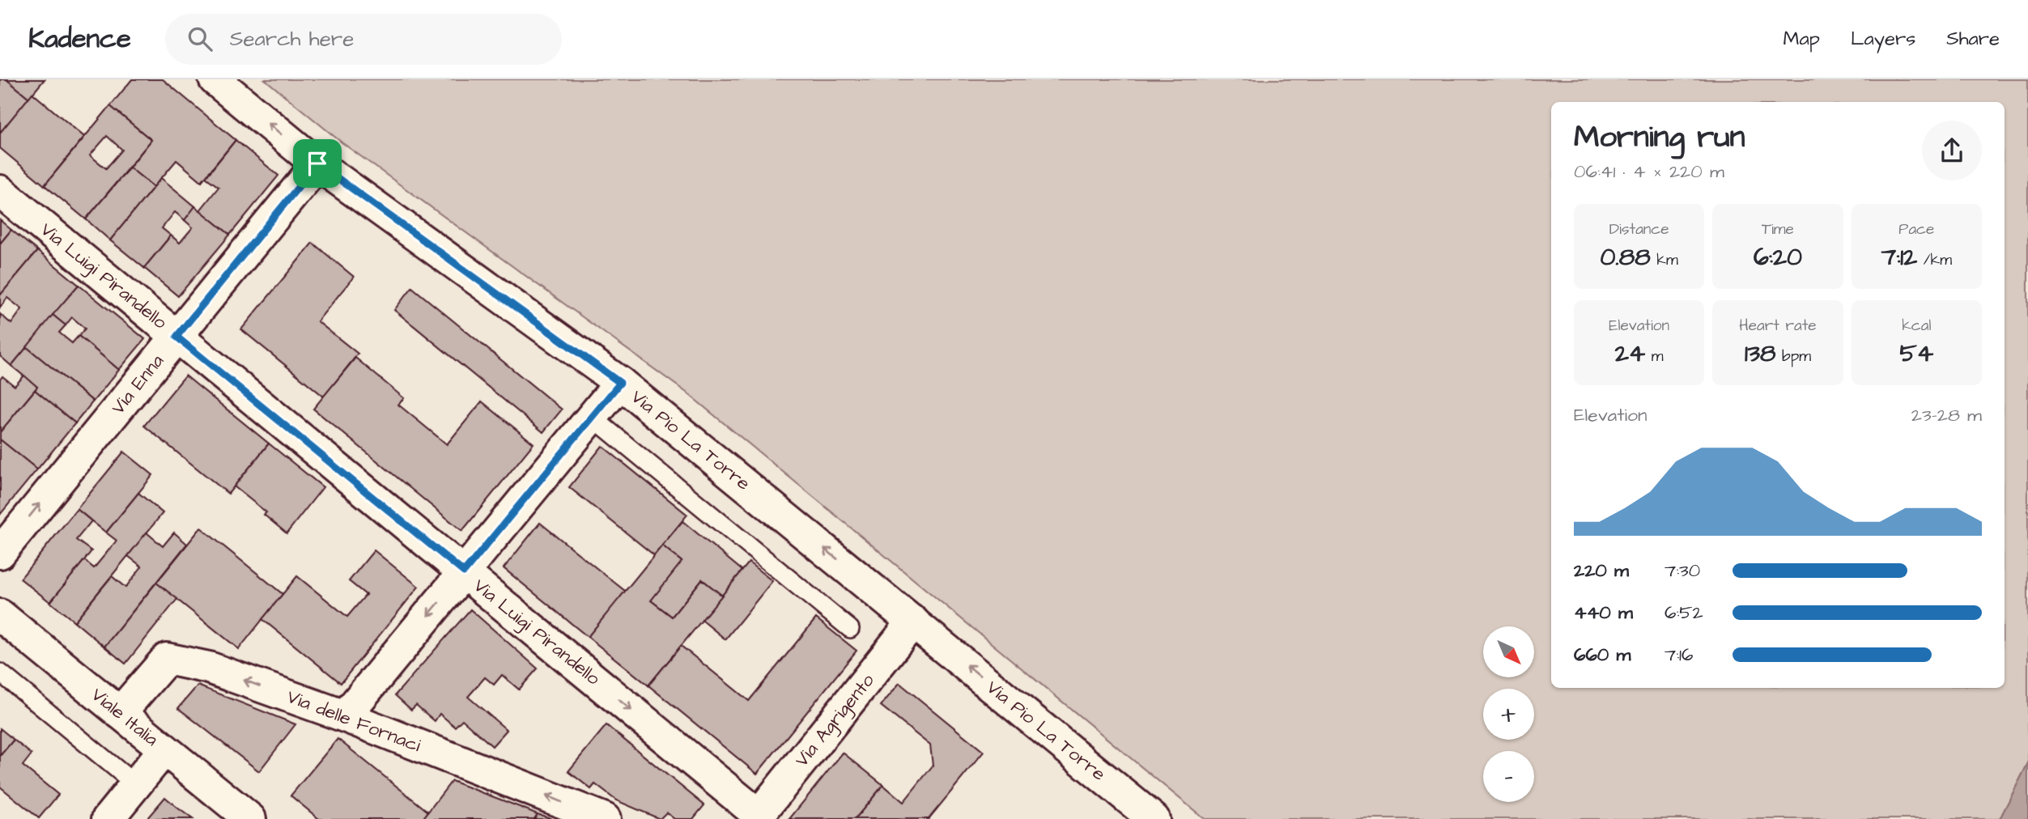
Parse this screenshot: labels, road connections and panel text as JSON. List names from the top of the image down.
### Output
{
  "streets": {
    "street": [
      "Via Luigi Pirandello",
      "Via Enna",
      "Via Pio La Torre",
      "Viale Italia",
      "Via Agrigento",
      "Via delle Fornaci"
    ]
  },
  "crossings": [
    ["Via Luigi Pirandello", "Via Enna"],
    ["Via Luigi Pirandello", "Via Agrigento"],
    ["Via Enna", "Via Pio La Torre"],
    ["Via Pio La Torre", "Via Agrigento"],
    ["Viale Italia", "Via delle Fornaci"]
  ],
  "one_way": [
    "Via Luigi Pirandello",
    "Via Enna",
    "Via Pio La Torre",
    "Via delle Fornaci"
  ],
  "north": "bottom right",
  "page": {
    "header": "Kadence",
    "search": "Search here",
    "nav": ["Map", "Layers", "Share"],
    "heading": ["Morning run", "06:41 · 4 × 220 m"],
    "stats": [
      ["Distance", "0.88 km"],
      ["Time", "6:20"],
      ["Pace", "7:12 /km"],
      ["Elevation", "24 m"],
      ["Heart rate", "138 bpm"],
      ["kcal", "54"]
    ],
    "chart": ["Elevation", "23–28 m"],
    "list": [
      {
        "name": "220 m",
        "note": "7:30"
      },
      {
        "name": "440 m",
        "note": "6:52"
      },
      {
        "name": "660 m",
        "note": "7:16"
      }
    ],
    "map_buttons": ["+", "−"]
  }
}
